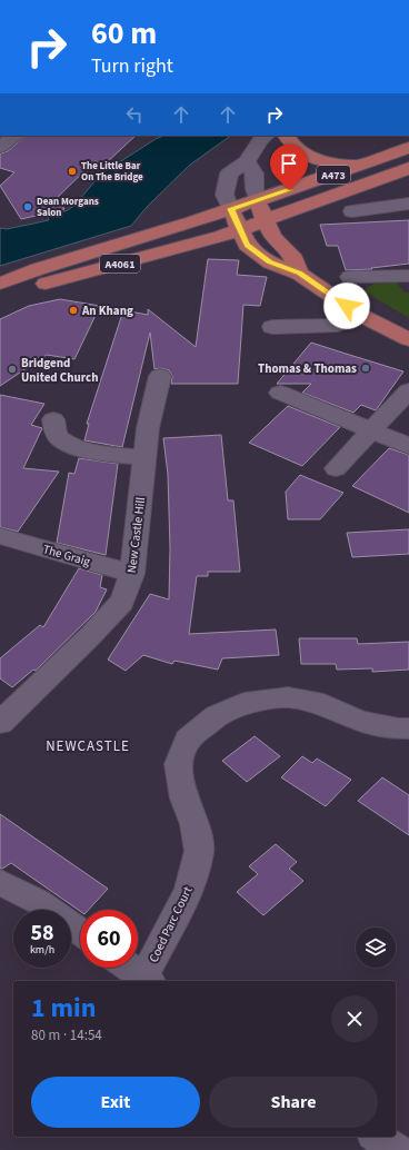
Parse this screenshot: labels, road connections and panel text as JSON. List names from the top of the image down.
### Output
{
  "streets": {
    "main road": ["A473", "A4061"],
    "street": ["New Castle Hill", "The Graig", "Coed Parc Court"]
  },
  "crossings": [
    ["A473", "A4061"],
    ["New Castle Hill", "The Graig"]
  ],
  "districts": ["NEWCASTLE"],
  "places": [
    "The Little Bar On The Bridge",
    "Dean Morgans Salon",
    "An Khang",
    "Thomas & Thomas",
    "Bridgend United Church"
  ],
  "page": {
    "turn": ["60 m", "Turn right"],
    "speed": "58 km/h",
    "limit": "60",
    "heading": ["1 min", "80 m · 14:54"],
    "buttons": ["Exit", "Share"]
  }
}
